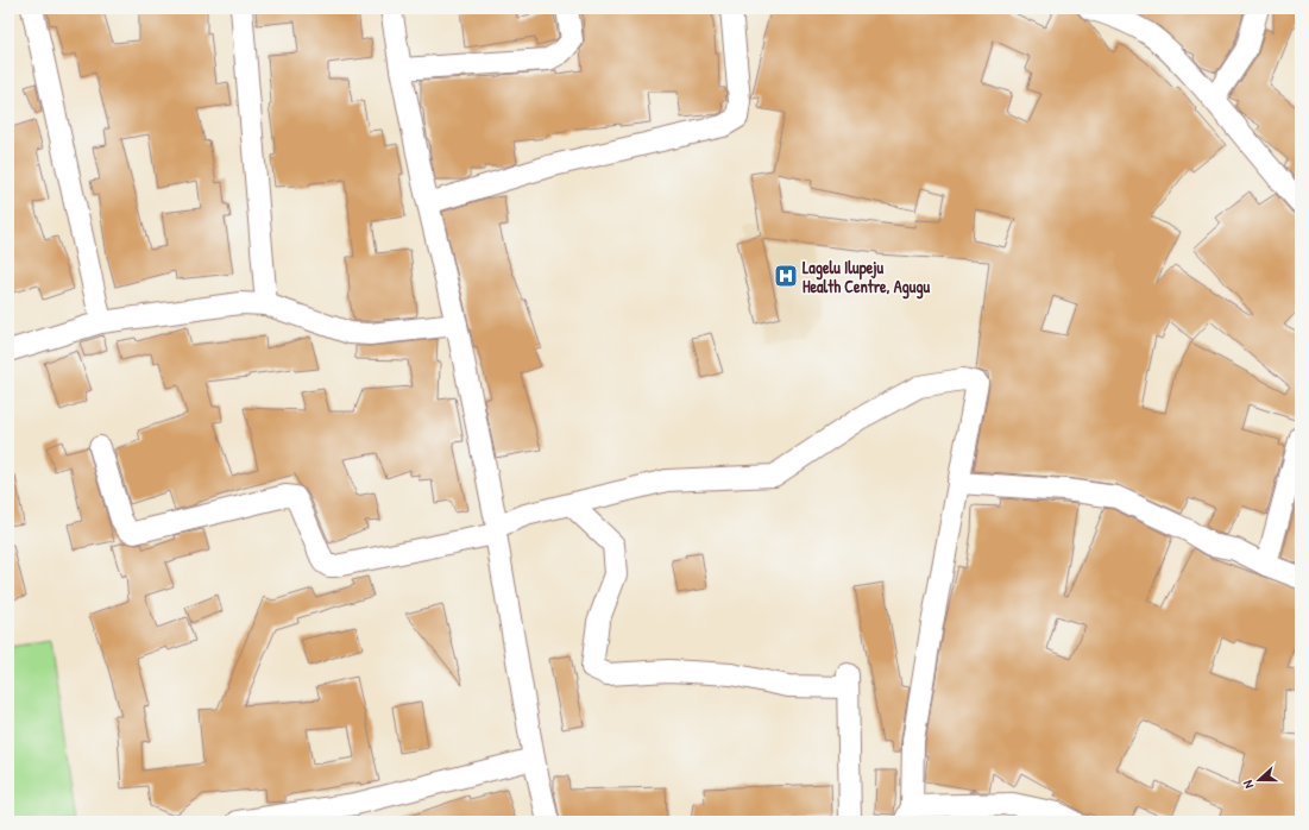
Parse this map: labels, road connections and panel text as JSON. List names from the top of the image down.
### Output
{
  "places": {
    "hospital": ["Lagelu Ilupeju Health Centre, Agugu"]
  },
  "north": "left"
}
